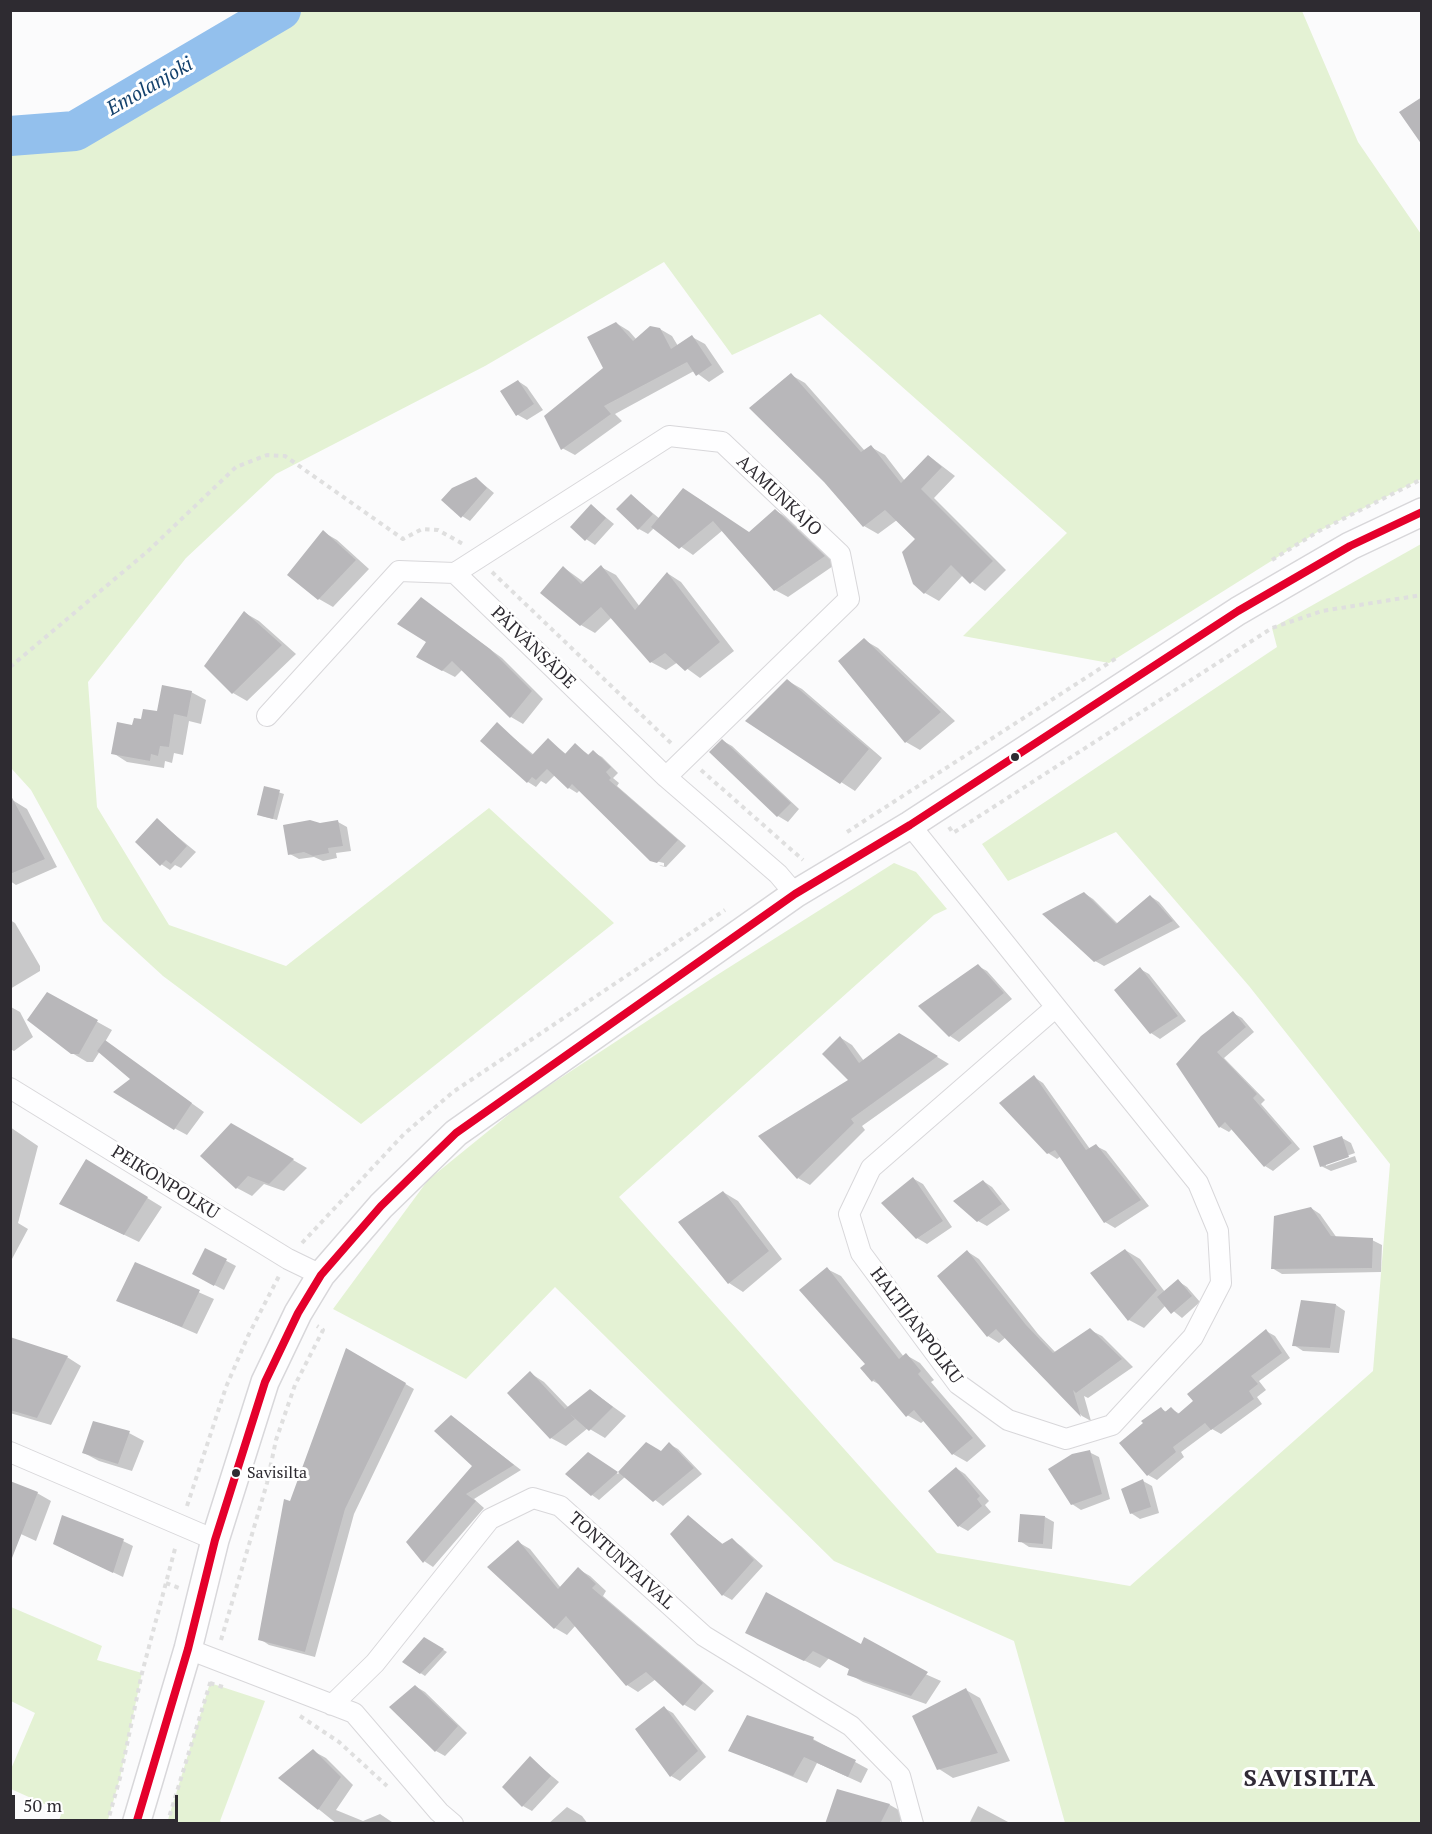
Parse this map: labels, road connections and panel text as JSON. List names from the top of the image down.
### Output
{
  "streets": {
    "street": [
      "AAMUNKAJO",
      "PÄIVÄNSÄDE",
      "PEIKONPOLKU",
      "HALTIJANPOLKU",
      "TONTUNTAIVAL"
    ]
  },
  "crossings": [
    ["AAMUNKAJO", "PÄIVÄNSÄDE"]
  ],
  "districts": ["SAVISILTA"],
  "water": ["Emolanjoki"],
  "places": ["Savisilta"],
  "scale_bar": "50 m"
}
